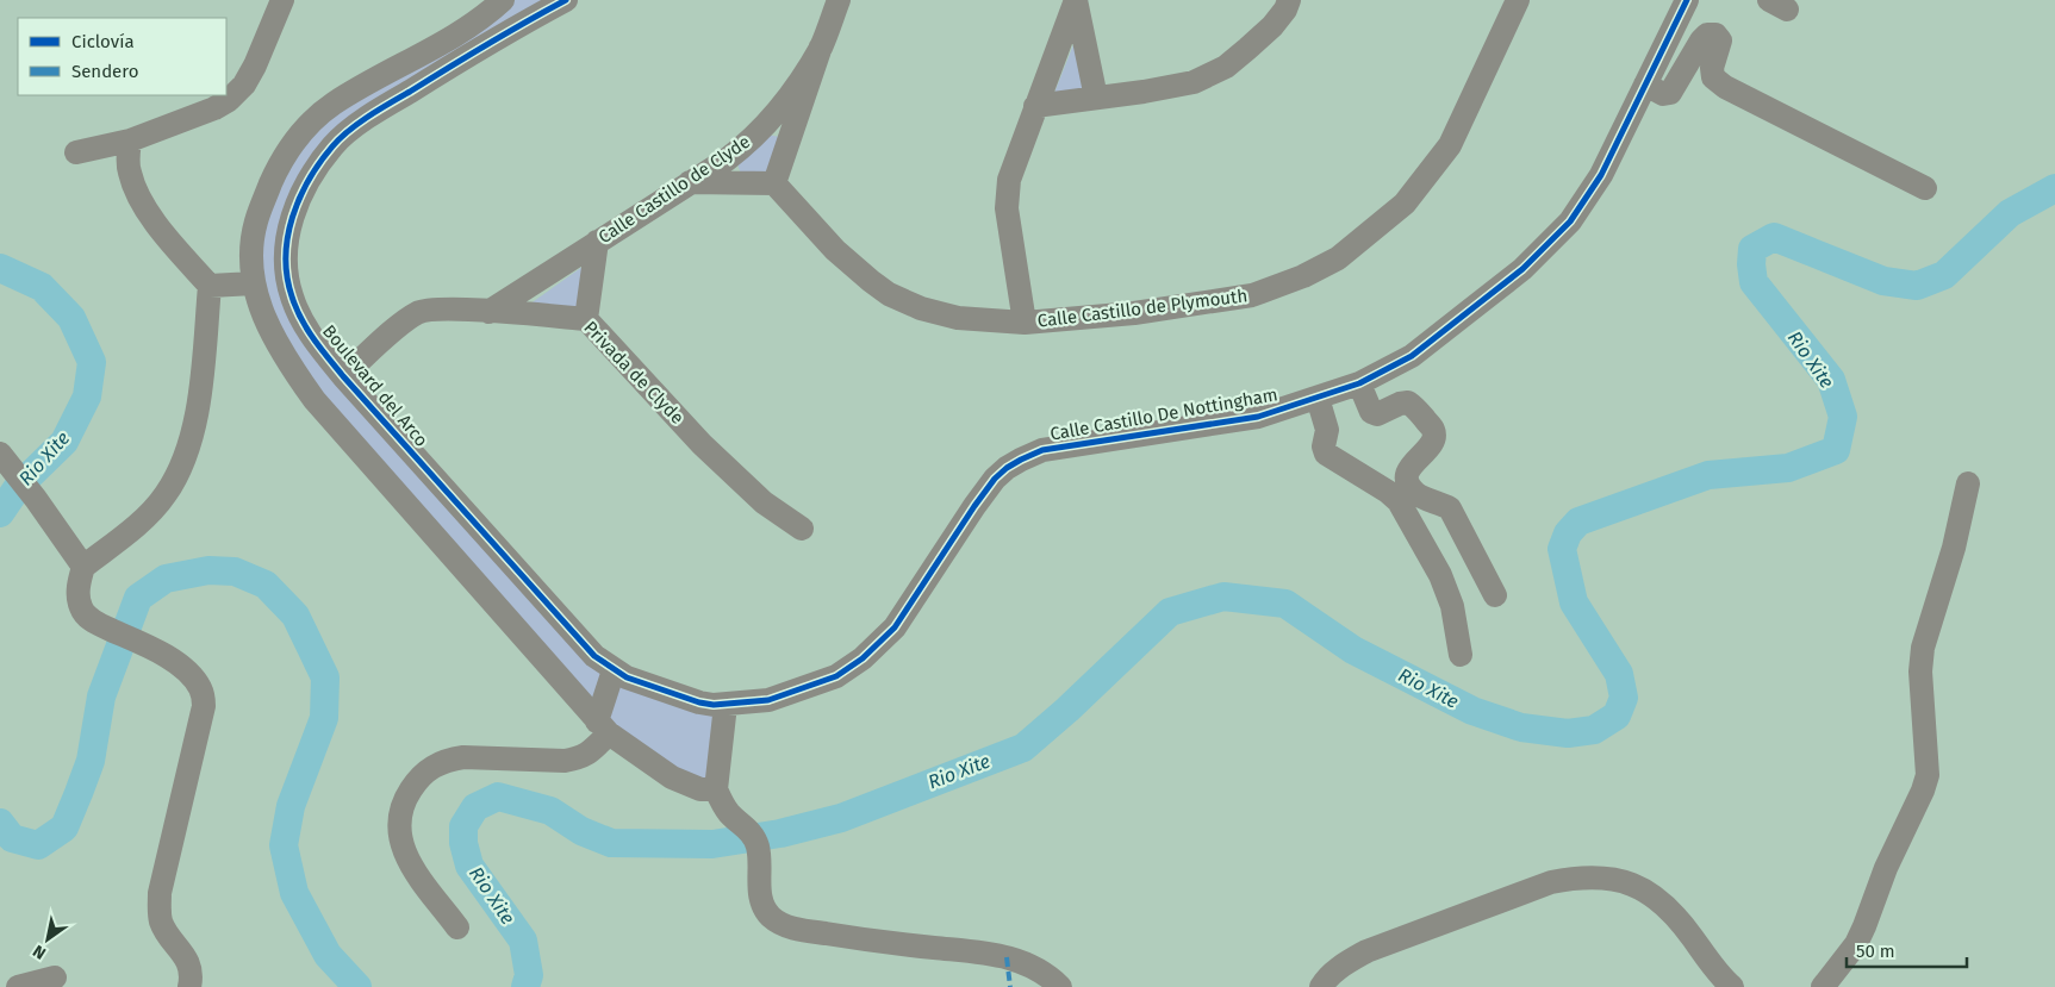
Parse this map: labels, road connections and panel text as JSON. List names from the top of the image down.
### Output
{
  "streets": {
    "street": [
      "Calle Castillo de Clyde",
      "Calle Castillo de Plymouth",
      "Privada de Clyde",
      "Boulevard del Arco",
      "Calle Castillo De Nottingham"
    ]
  },
  "crossings": [
    ["Calle Castillo de Clyde", "Privada de Clyde"],
    ["Privada de Clyde", "Boulevard del Arco"],
    ["Boulevard del Arco", "Calle Castillo De Nottingham"]
  ],
  "water": ["Rio Xite"],
  "legend": ["Ciclovía", "Sendero"],
  "scale_bar": "50 m",
  "north": "bottom left"
}
